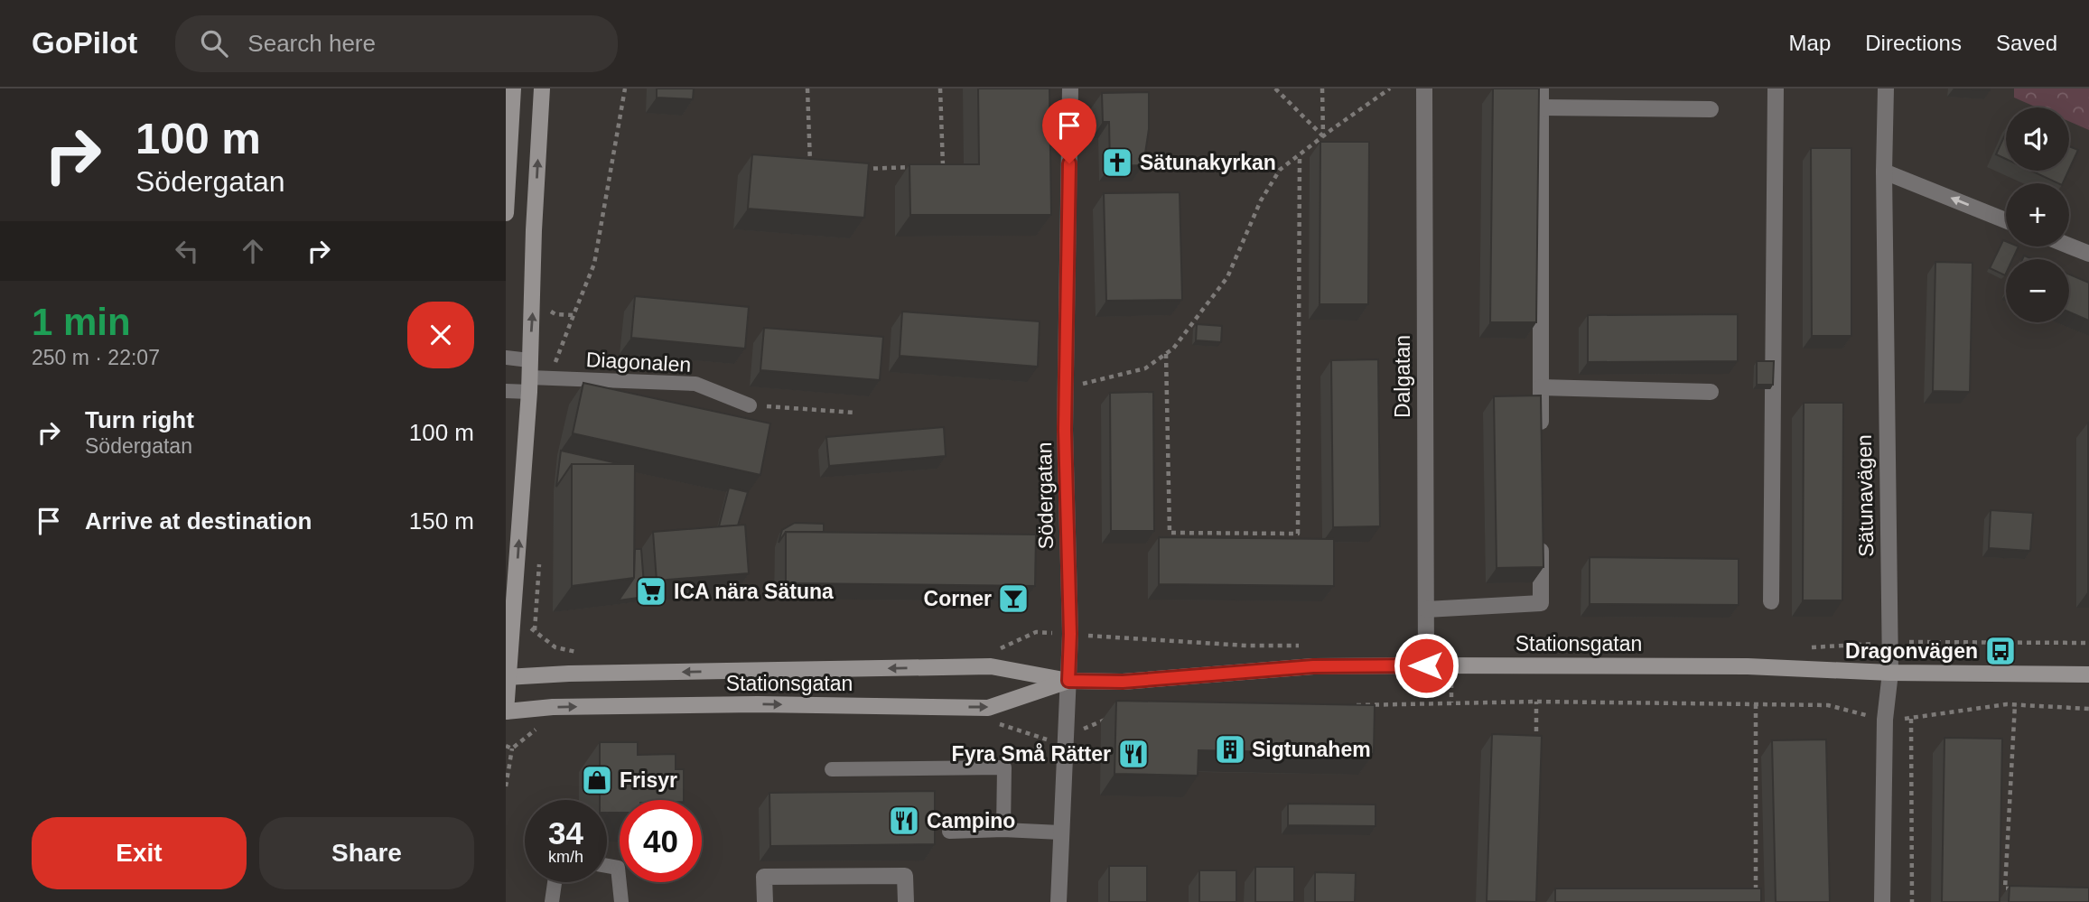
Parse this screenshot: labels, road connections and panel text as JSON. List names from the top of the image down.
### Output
{
  "streets": {
    "street": [
      "Dalgatan",
      "Södergatan",
      "Sätunavägen",
      "Stationsgatan"
    ],
    "lane": ["Diagonalen"]
  },
  "crossings": [
    ["Dalgatan", "Stationsgatan"],
    ["Södergatan", "Stationsgatan"],
    ["Sätunavägen", "Stationsgatan"]
  ],
  "places": {
    "church": ["Sätunakyrkan"],
    "supermarket": ["ICA nära Sätuna"],
    "bar": ["Corner"],
    "bus stop": ["Dragonvägen"],
    "building": ["Sigtunahem"],
    "restaurant": ["Fyra Små Rätter", "Campino"],
    "shop": ["Frisyr"]
  },
  "page": {
    "header": "GoPilot",
    "search": "Search here",
    "nav": ["Map", "Directions", "Saved"],
    "turn": ["100 m", "Södergatan"],
    "map_buttons": ["+", "−"],
    "heading": ["1 min", "250 m · 22:07"],
    "list": [
      {
        "name": "Turn right",
        "note": "Södergatan",
        "value": "100 m"
      },
      {
        "name": "Arrive at destination",
        "value": "150 m"
      }
    ],
    "speed": "34 km/h",
    "limit": "40",
    "buttons": ["Exit", "Share"]
  }
}
